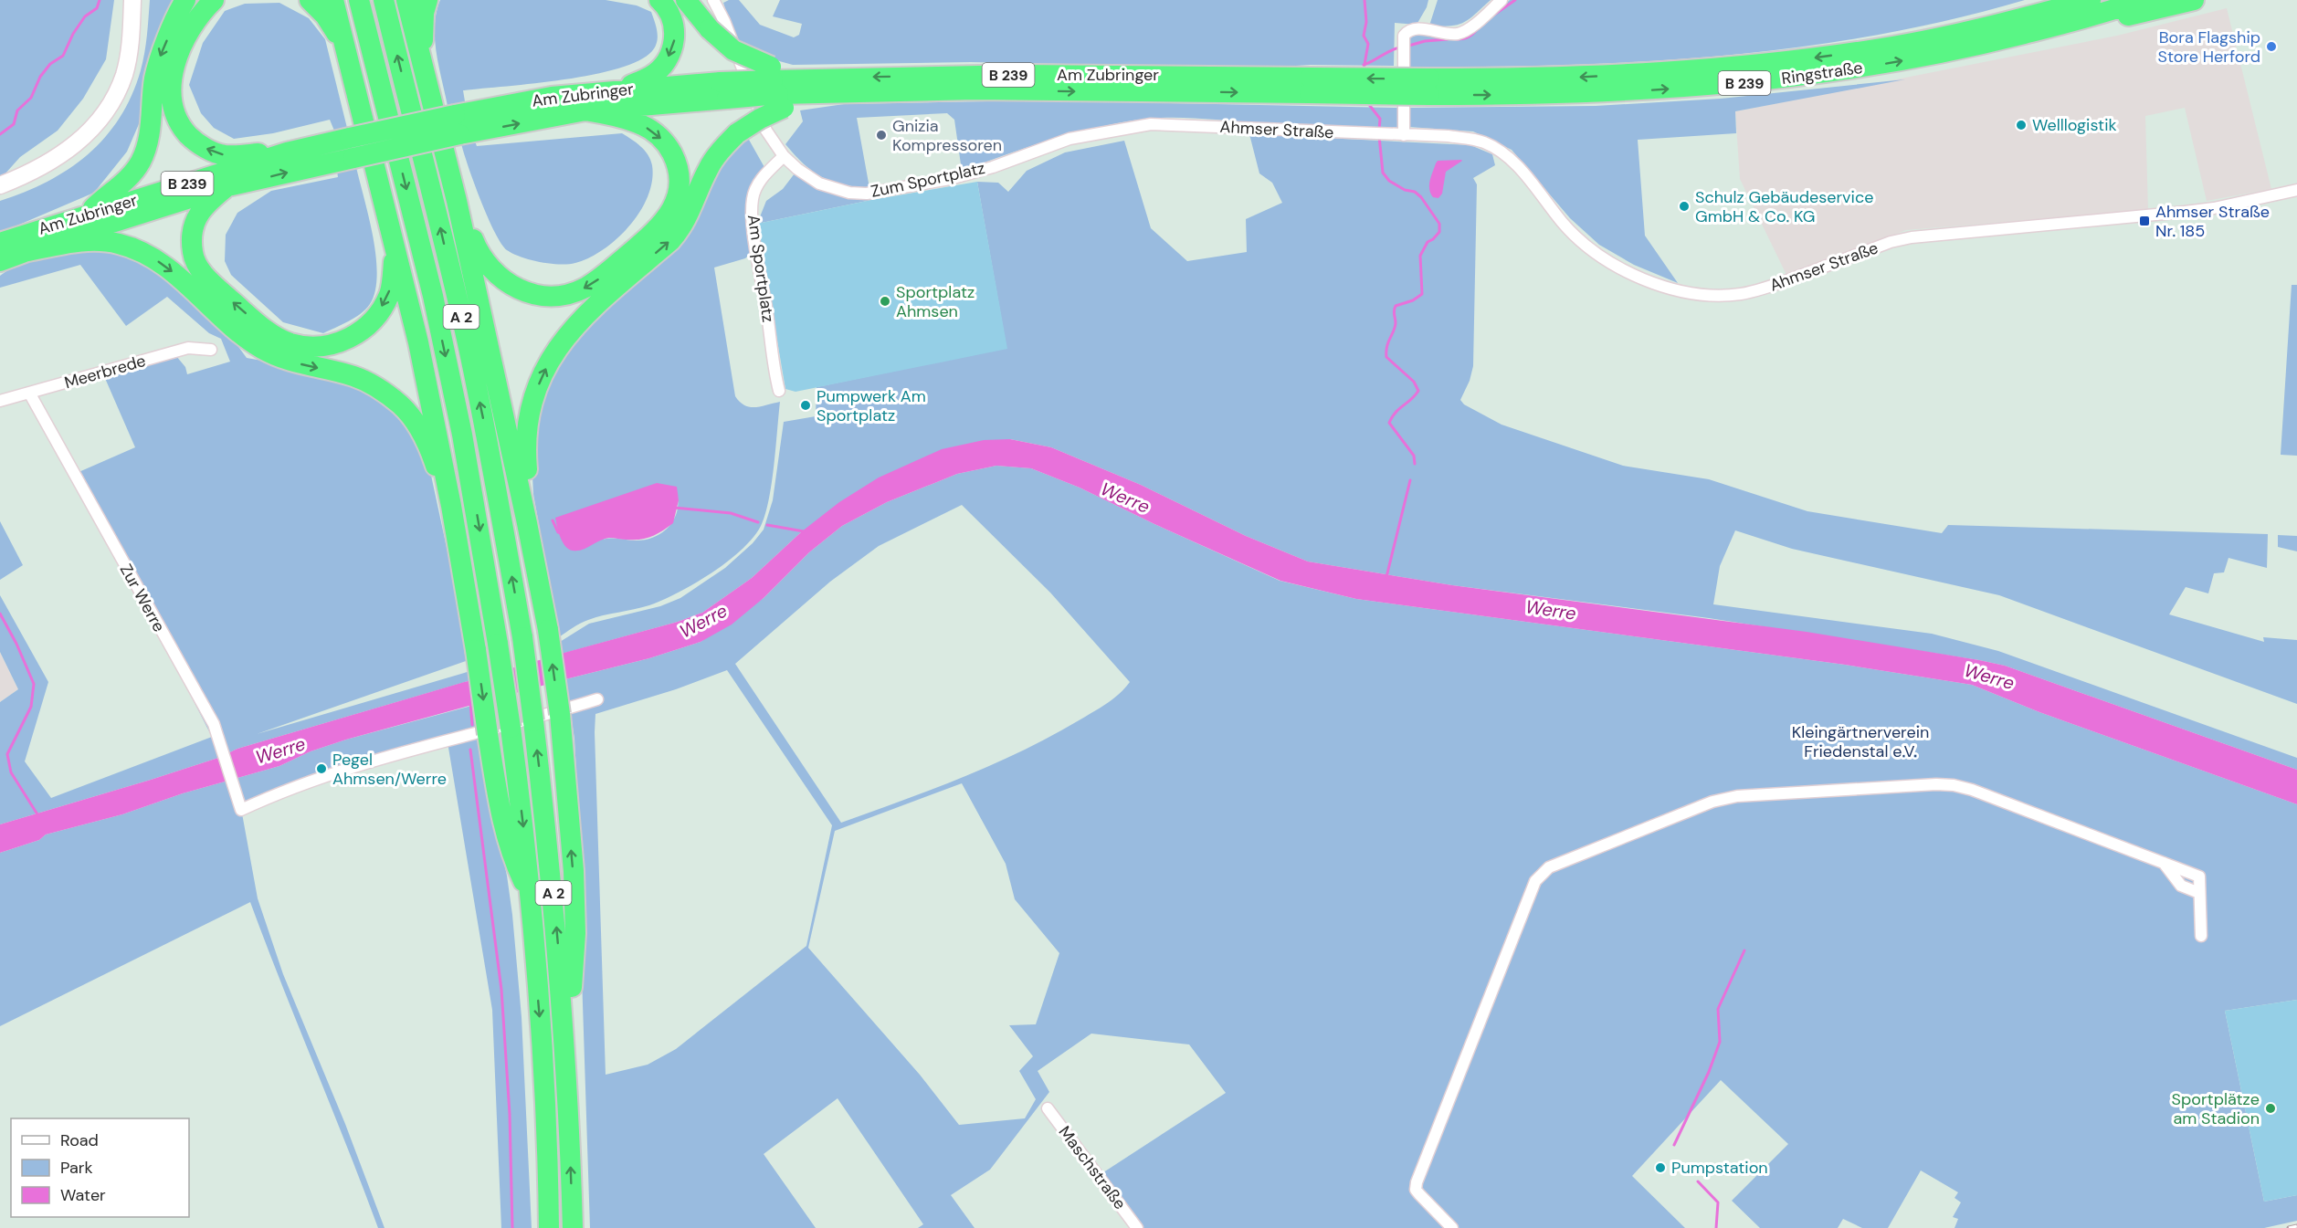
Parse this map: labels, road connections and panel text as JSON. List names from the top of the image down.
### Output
{
  "streets": {
    "highway": [
      "Ringstraße",
      "B 239",
      "Am Zubringer",
      "A 2"
    ],
    "street": [
      "Ahmser Straße",
      "Zum Sportplatz",
      "Am Sportplatz",
      "Meerbrede",
      "Zur Werre",
      "Maschstraße"
    ]
  },
  "crossings": [
    ["Ringstraße", "Am Zubringer"],
    ["Ahmser Straße", "Zum Sportplatz"],
    ["Zum Sportplatz", "Am Sportplatz"],
    ["Meerbrede", "Zur Werre"]
  ],
  "water": ["Werre"],
  "parks": ["Kleingärtnerverein Friedenstal e.V."],
  "places": {
    "other": [
      "Bora Flagship Store Herford",
      "Welllogistik",
      "Gnizia Kompressoren",
      "Schulz Gebäudeservice GmbH & Co. KG",
      "Sportplatz Ahmsen",
      "Pumpwerk Am Sportplatz",
      "Pegel Ahmsen/Werre",
      "Sportplätze am Stadion",
      "Pumpstation"
    ],
    "transit": ["Ahmser Straße Nr. 185"]
  },
  "legend": ["Road", "Park", "Water"]
}
